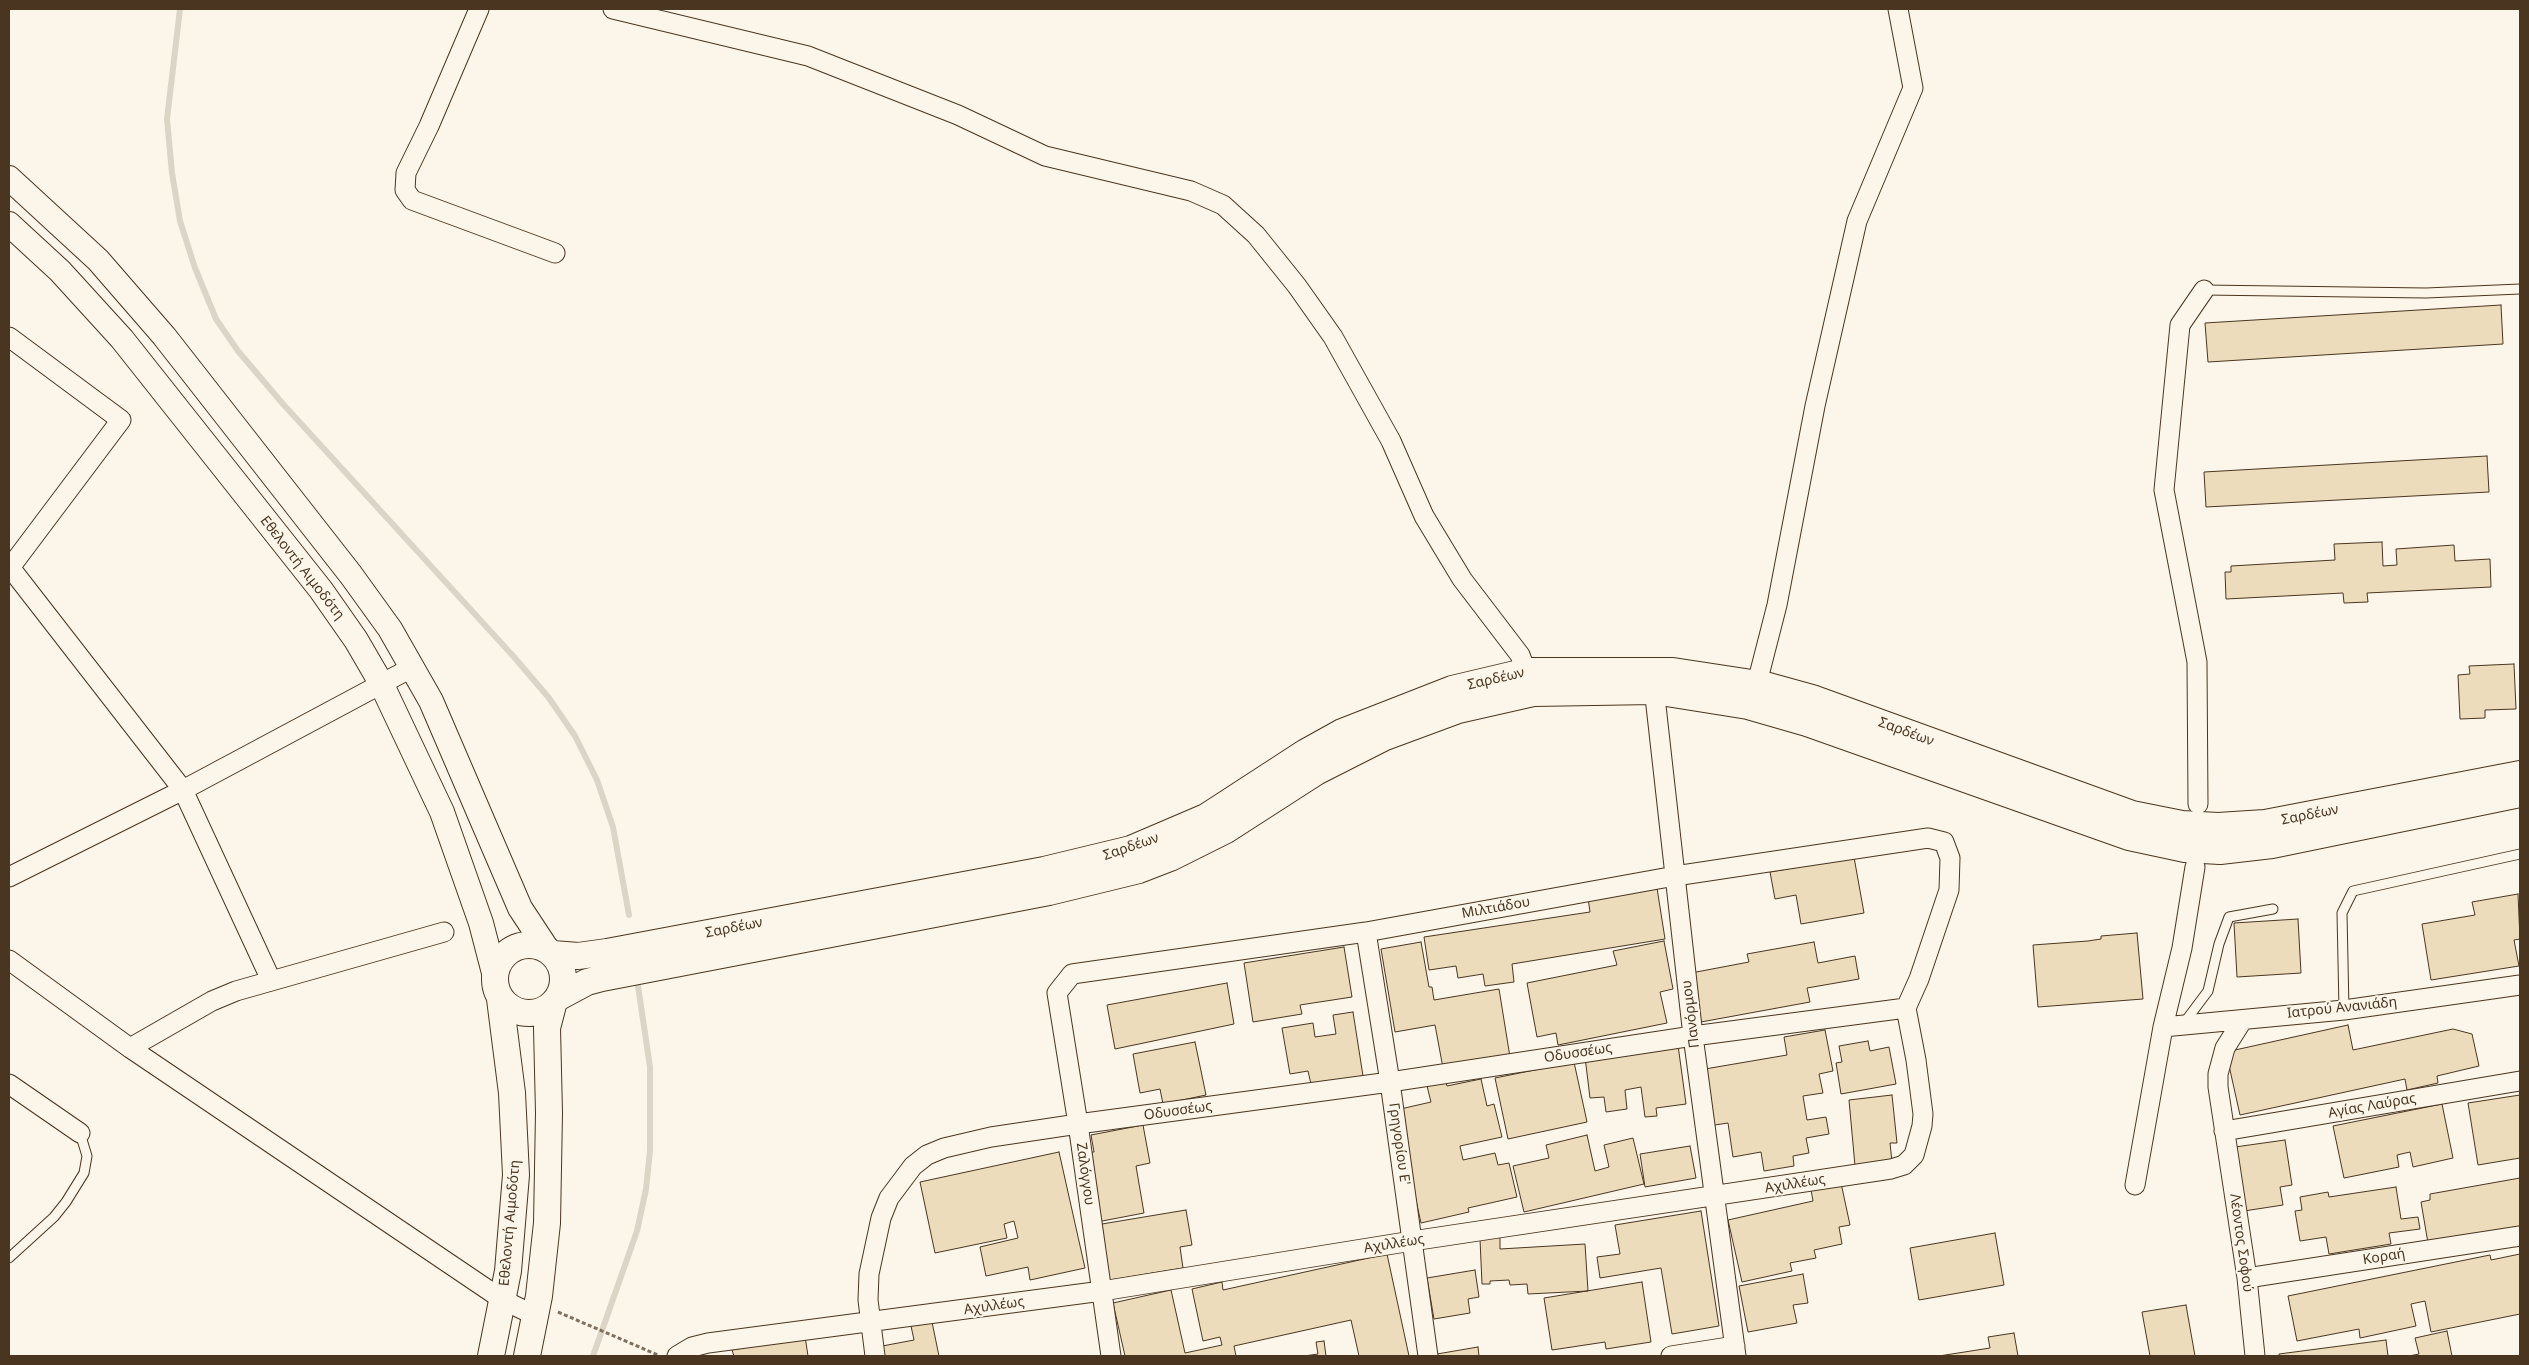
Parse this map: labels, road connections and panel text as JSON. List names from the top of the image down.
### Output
{
  "streets": {
    "main road": ["Εθελοντή Αιμοδότη", "Σαρδέων"],
    "street": [
      "Μιλτιάδου",
      "Ιατρού Ανανιάδη",
      "Πανόρμου",
      "Οδυσσέως",
      "Αγίας Λαύρας",
      "Γρηγορίου Ε'",
      "Ζαλόγγου",
      "Αχιλλέως",
      "Λέοντος Σοφού",
      "Κοραή"
    ]
  },
  "crossings": [
    ["Εθελοντή Αιμοδότη", "Σαρδέων"],
    ["Σαρδέων", "Πανόρμου"],
    ["Μιλτιάδου", "Πανόρμου"],
    ["Μιλτιάδου", "Οδυσσέως"],
    ["Μιλτιάδου", "Γρηγορίου Ε'"],
    ["Μιλτιάδου", "Ζαλόγγου"],
    ["Μιλτιάδου", "Αχιλλέως"],
    ["Ιατρού Ανανιάδη", "Λέοντος Σοφού"],
    ["Πανόρμου", "Οδυσσέως"],
    ["Πανόρμου", "Αχιλλέως"],
    ["Οδυσσέως", "Γρηγορίου Ε'"],
    ["Οδυσσέως", "Ζαλόγγου"],
    ["Οδυσσέως", "Αχιλλέως"],
    ["Αγίας Λαύρας", "Λέοντος Σοφού"],
    ["Γρηγορίου Ε'", "Αχιλλέως"],
    ["Ζαλόγγου", "Αχιλλέως"],
    ["Λέοντος Σοφού", "Κοραή"]
  ]
}
